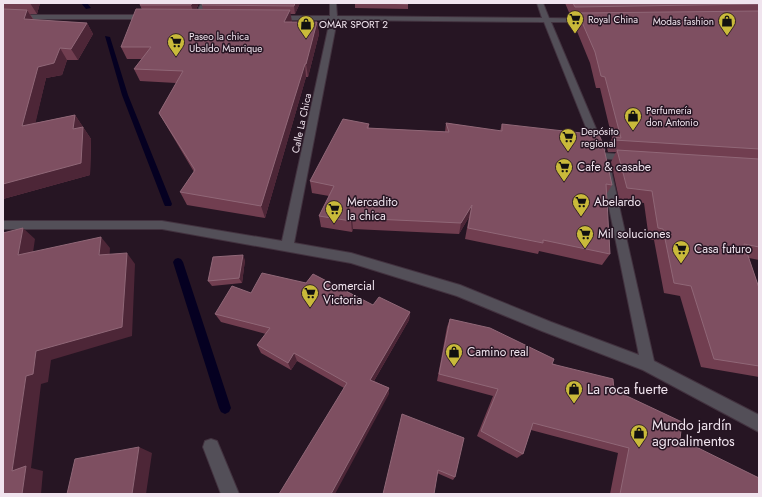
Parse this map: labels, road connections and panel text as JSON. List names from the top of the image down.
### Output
{
  "streets": {
    "street": ["Calle La Chica"]
  },
  "places": {
    "supermarket": [
      "Royal China",
      "Paseo la chica Ubaldo Manrique",
      "Depósito regional",
      "Cafe & casabe",
      "Abelardo",
      "Mercadito la chica",
      "Mil soluciones",
      "Casa futuro",
      "Comercial Victoria"
    ],
    "shop": [
      "Modas fashion",
      "OMAR SPORT 2",
      "Perfumería don Antonio",
      "Camino real",
      "La roca fuerte",
      "Mundo jardín agroalimentos"
    ]
  }
}
